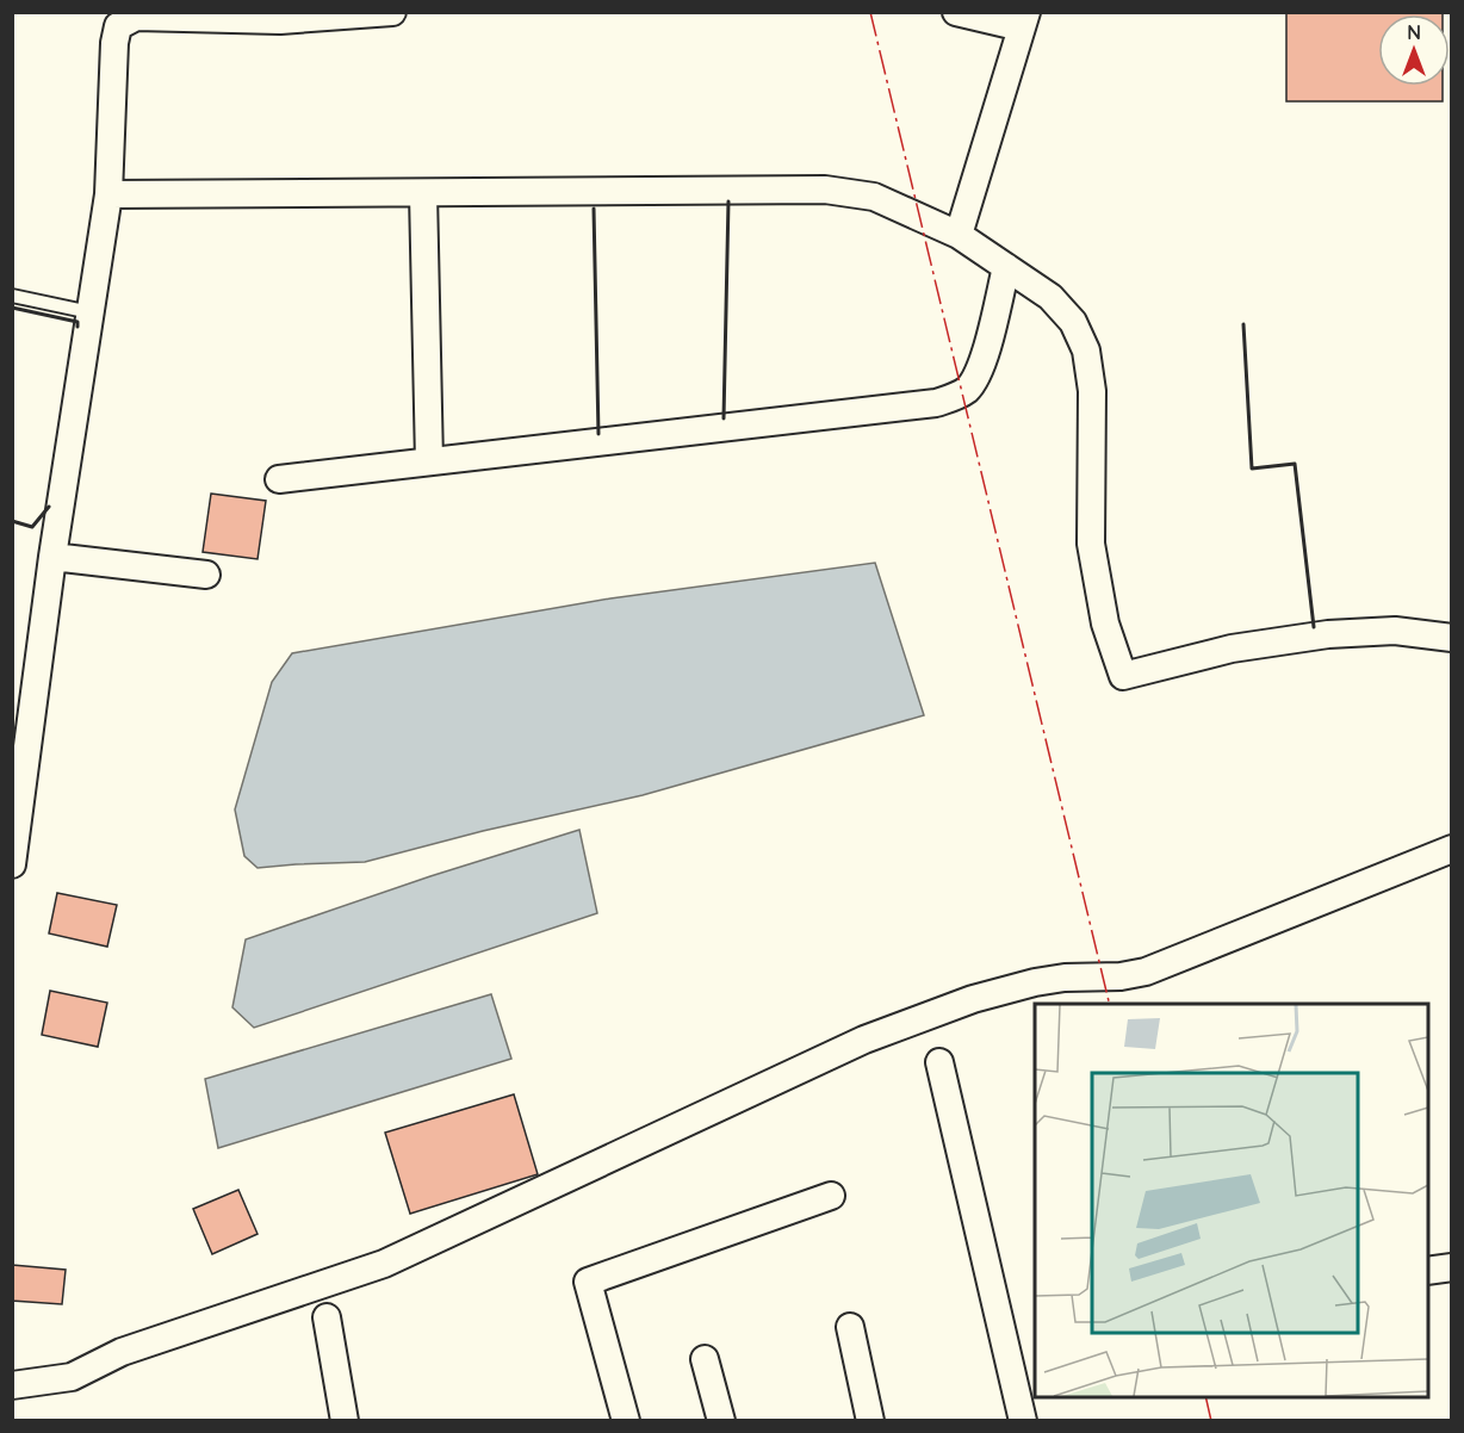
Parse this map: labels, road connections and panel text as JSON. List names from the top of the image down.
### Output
{
  "north": "top"
}
